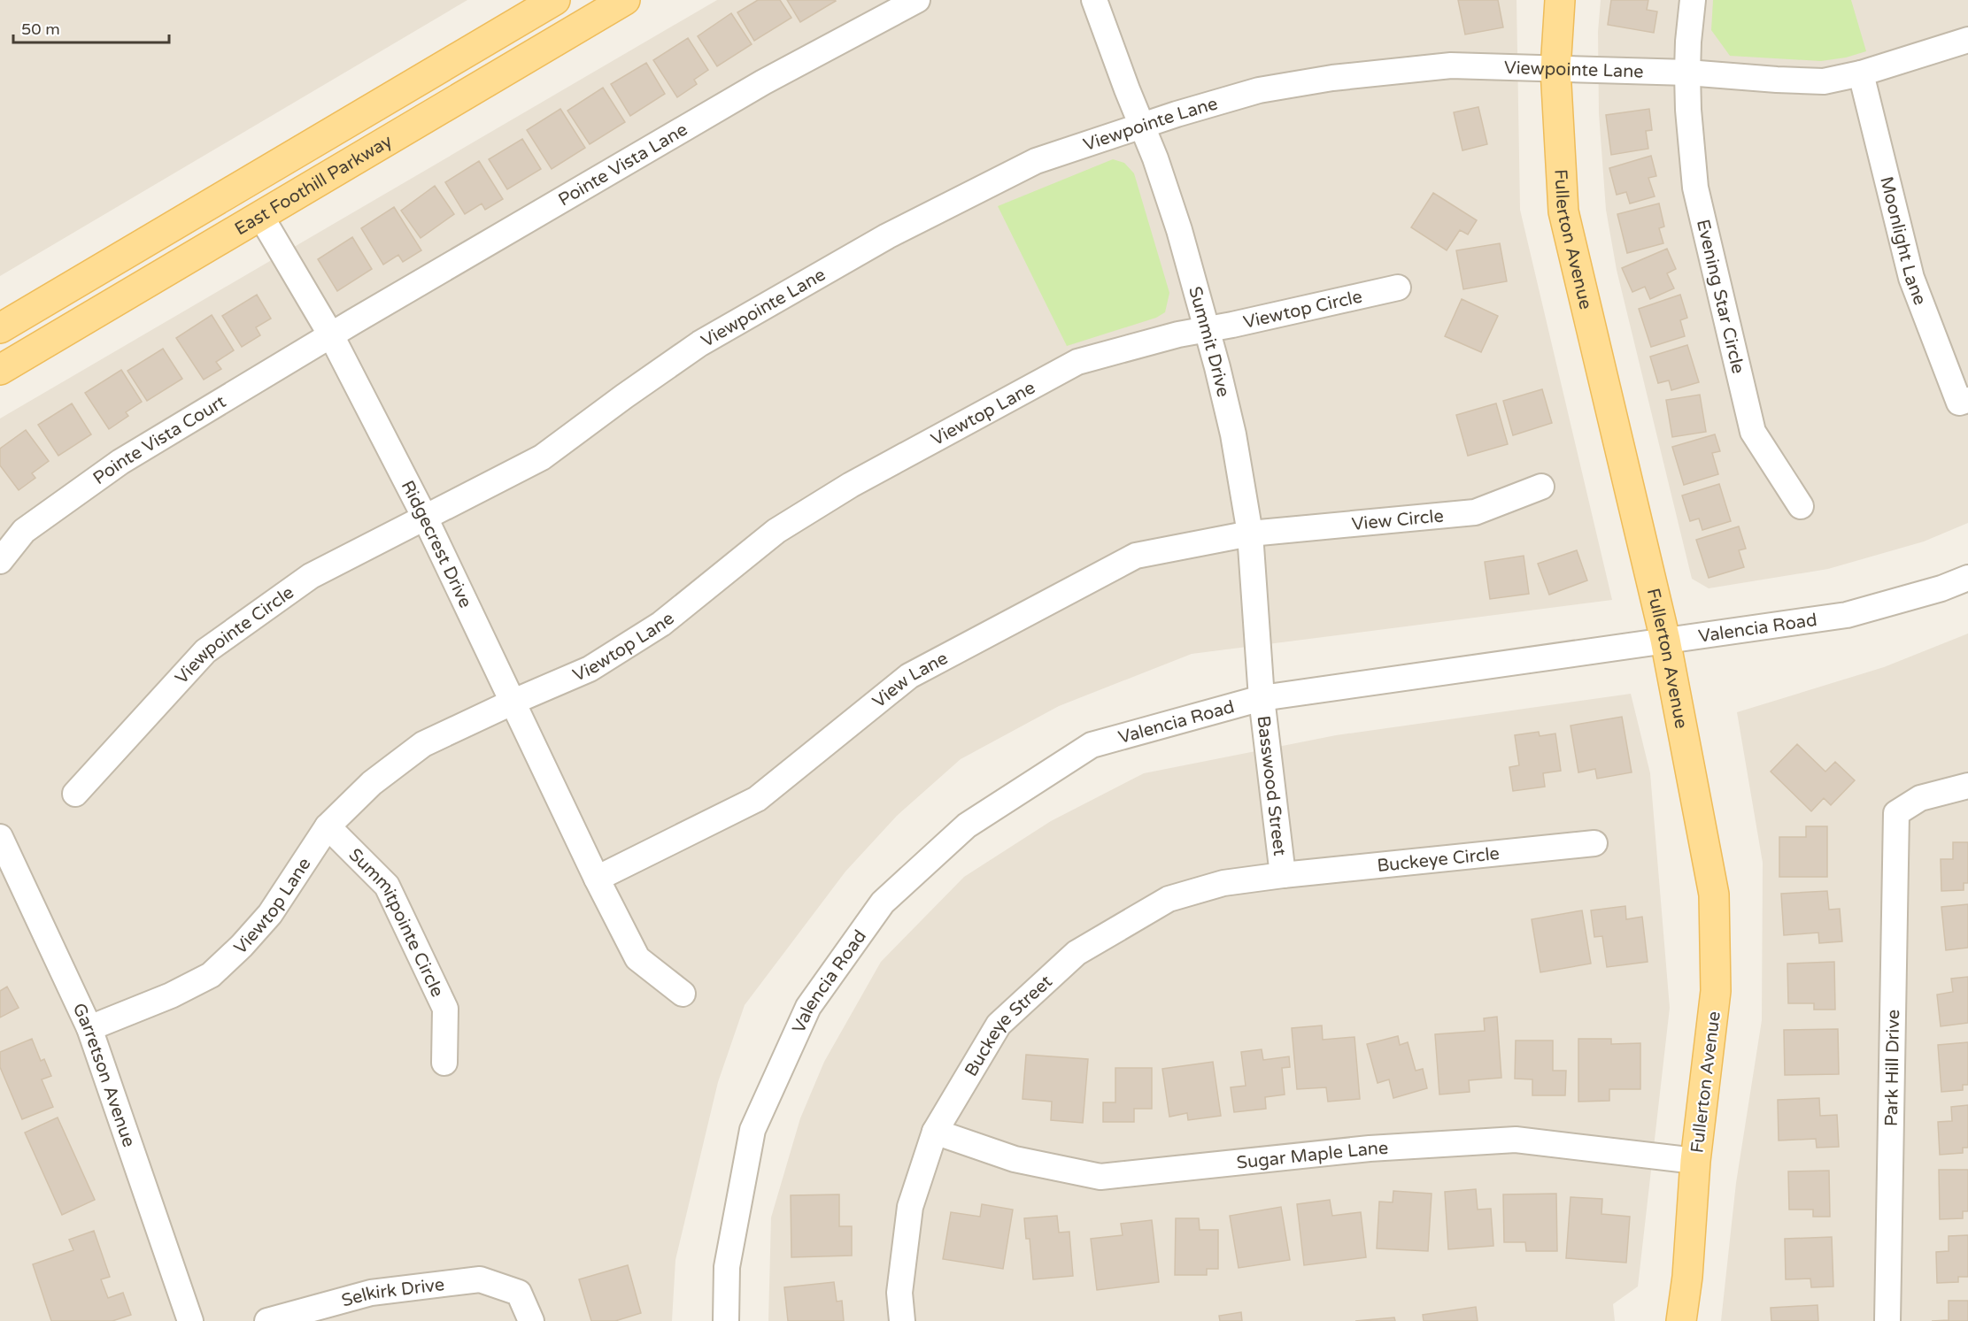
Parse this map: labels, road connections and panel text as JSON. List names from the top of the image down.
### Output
{
  "streets": {
    "main road": ["East Foothill Parkway", "Fullerton Avenue"],
    "street": [
      "Viewpointe Lane",
      "Pointe Vista Lane",
      "Moonlight Lane",
      "Evening Star Circle",
      "Viewtop Circle",
      "Summit Drive",
      "Viewtop Lane",
      "Pointe Vista Court",
      "View Circle",
      "Ridgecrest Drive",
      "Valencia Road",
      "Viewpointe Circle",
      "View Lane",
      "Basswood Street",
      "Buckeye Circle",
      "Summitpointe Circle",
      "Buckeye Street",
      "Park Hill Drive",
      "Garretson Avenue",
      "Sugar Maple Lane",
      "Selkirk Drive"
    ]
  },
  "crossings": [
    ["Viewpointe Lane", "Fullerton Avenue"],
    ["Viewpointe Lane", "Moonlight Lane"],
    ["Viewpointe Lane", "Evening Star Circle"],
    ["Viewpointe Lane", "Summit Drive"],
    ["Viewpointe Lane", "Ridgecrest Drive"],
    ["Viewpointe Lane", "Viewpointe Circle"],
    ["Pointe Vista Lane", "Pointe Vista Court"],
    ["Pointe Vista Lane", "Ridgecrest Drive"],
    ["East Foothill Parkway", "Ridgecrest Drive"],
    ["Fullerton Avenue", "Valencia Road"],
    ["Fullerton Avenue", "Sugar Maple Lane"],
    ["Viewtop Circle", "Summit Drive"],
    ["Viewtop Circle", "Viewtop Lane"],
    ["Summit Drive", "Viewtop Lane"],
    ["Summit Drive", "View Circle"],
    ["Summit Drive", "Valencia Road"],
    ["Summit Drive", "View Lane"],
    ["Summit Drive", "Basswood Street"],
    ["Viewtop Lane", "Ridgecrest Drive"],
    ["Viewtop Lane", "Summitpointe Circle"],
    ["Viewtop Lane", "Garretson Avenue"],
    ["Pointe Vista Court", "Ridgecrest Drive"],
    ["View Circle", "View Lane"],
    ["Ridgecrest Drive", "Viewpointe Circle"],
    ["Ridgecrest Drive", "View Lane"],
    ["Valencia Road", "Basswood Street"],
    ["Basswood Street", "Buckeye Circle"],
    ["Basswood Street", "Buckeye Street"],
    ["Buckeye Circle", "Buckeye Street"],
    ["Buckeye Street", "Sugar Maple Lane"]
  ],
  "scale_bar": "50 m"
}
